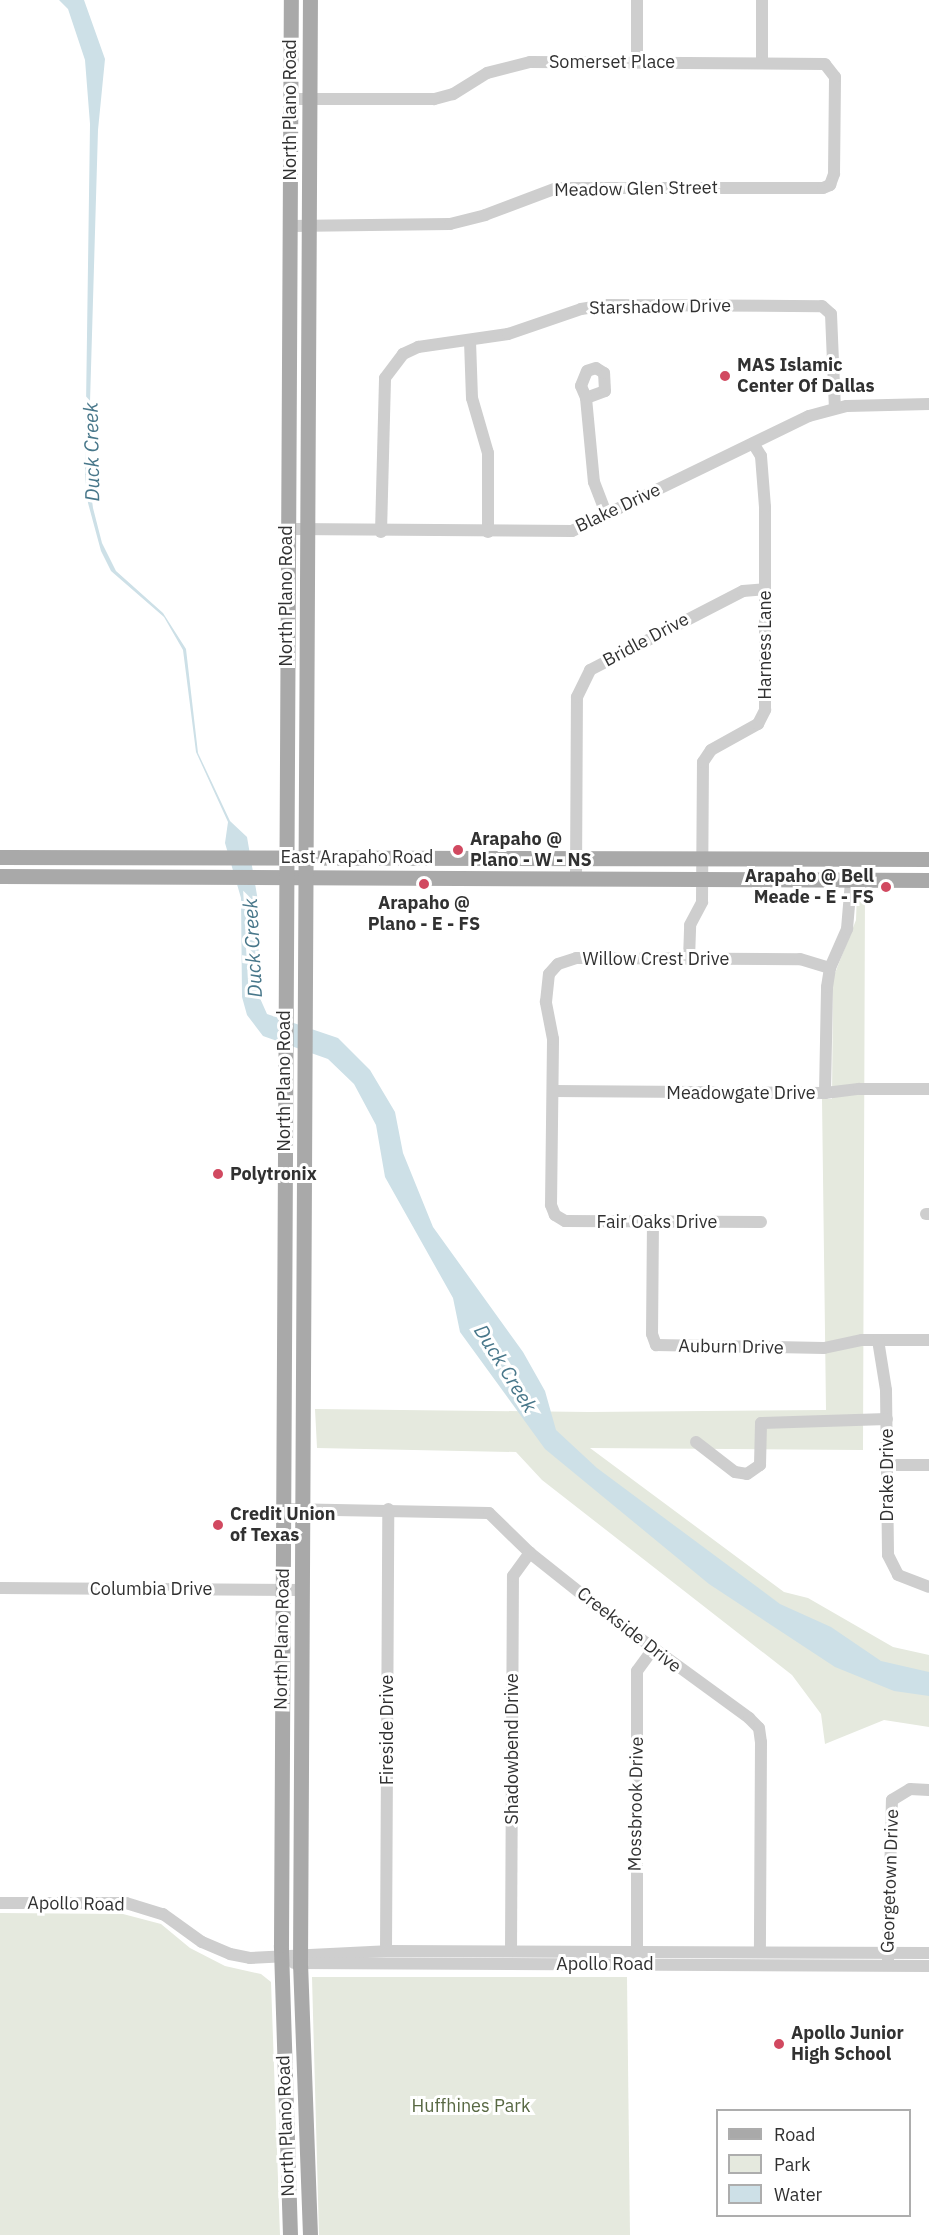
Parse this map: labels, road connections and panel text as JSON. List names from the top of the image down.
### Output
{
  "streets": {
    "main road": ["North Plano Road", "East Arapaho Road"],
    "street": [
      "Somerset Place",
      "Meadow Glen Street",
      "Starshadow Drive",
      "Blake Drive",
      "Bridle Drive",
      "Harness Lane",
      "Willow Crest Drive",
      "Meadowgate Drive",
      "Fair Oaks Drive",
      "Auburn Drive",
      "Drake Drive",
      "Columbia Drive",
      "Creekside Drive",
      "Fireside Drive",
      "Shadowbend Drive",
      "Mossbrook Drive",
      "Georgetown Drive",
      "Apollo Road"
    ]
  },
  "crossings": [
    ["Somerset Place", "North Plano Road"],
    ["Somerset Place", "Meadow Glen Street"],
    ["North Plano Road", "Meadow Glen Street"],
    ["North Plano Road", "Blake Drive"],
    ["North Plano Road", "East Arapaho Road"],
    ["North Plano Road", "Columbia Drive"],
    ["North Plano Road", "Creekside Drive"],
    ["North Plano Road", "Apollo Road"],
    ["Starshadow Drive", "Blake Drive"],
    ["Blake Drive", "Harness Lane"],
    ["Bridle Drive", "Harness Lane"],
    ["Bridle Drive", "East Arapaho Road"],
    ["Harness Lane", "East Arapaho Road"],
    ["Harness Lane", "Willow Crest Drive"],
    ["Willow Crest Drive", "Meadowgate Drive"],
    ["Willow Crest Drive", "Fair Oaks Drive"],
    ["Fair Oaks Drive", "Auburn Drive"],
    ["Auburn Drive", "Drake Drive"],
    ["Creekside Drive", "Fireside Drive"],
    ["Creekside Drive", "Shadowbend Drive"],
    ["Creekside Drive", "Mossbrook Drive"],
    ["Creekside Drive", "Apollo Road"],
    ["Fireside Drive", "Apollo Road"],
    ["Shadowbend Drive", "Apollo Road"],
    ["Mossbrook Drive", "Apollo Road"],
    ["Georgetown Drive", "Apollo Road"]
  ],
  "water": ["Duck Creek"],
  "parks": ["Huffhines Park"],
  "places": [
    "MAS Islamic Center Of Dallas",
    "Arapaho @ Plano - W - NS",
    "Arapaho @ Plano - E - FS",
    "Arapaho @ Bell Meade - E - FS",
    "Polytronix",
    "Credit Union of Texas",
    "Apollo Junior High School"
  ],
  "legend": ["Road", "Park", "Water"]
}
